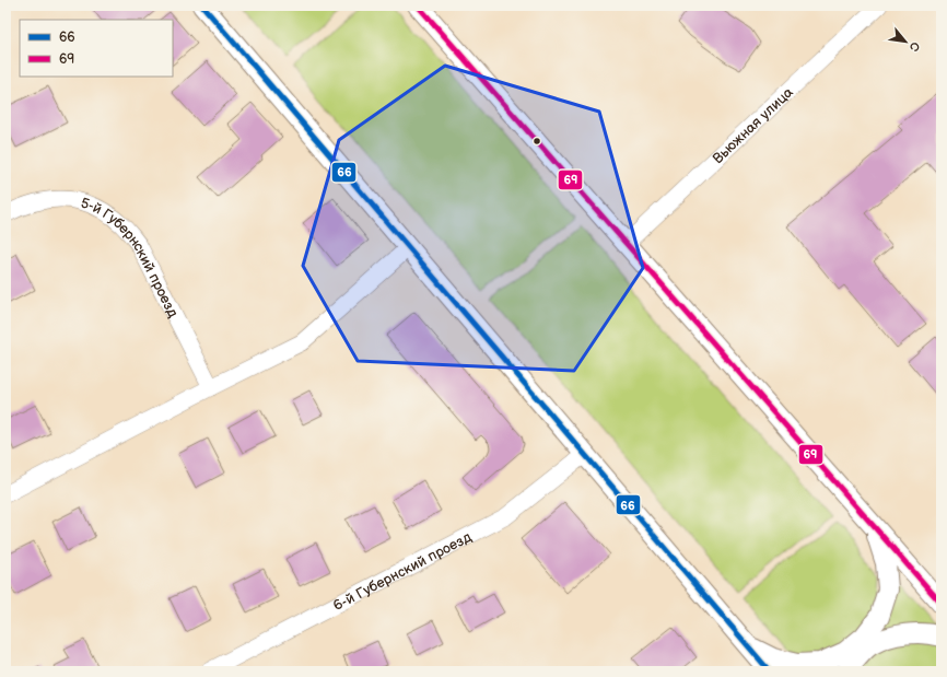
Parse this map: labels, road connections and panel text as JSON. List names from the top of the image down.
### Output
{
  "streets": {
    "street": ["Вьюжная улица", "5-й Губернский проезд", "6-й Губернский проезд"]
  },
  "lines": ["transit line 66", "transit line 69"],
  "legend": ["66", "69"],
  "north": "bottom right"
}
